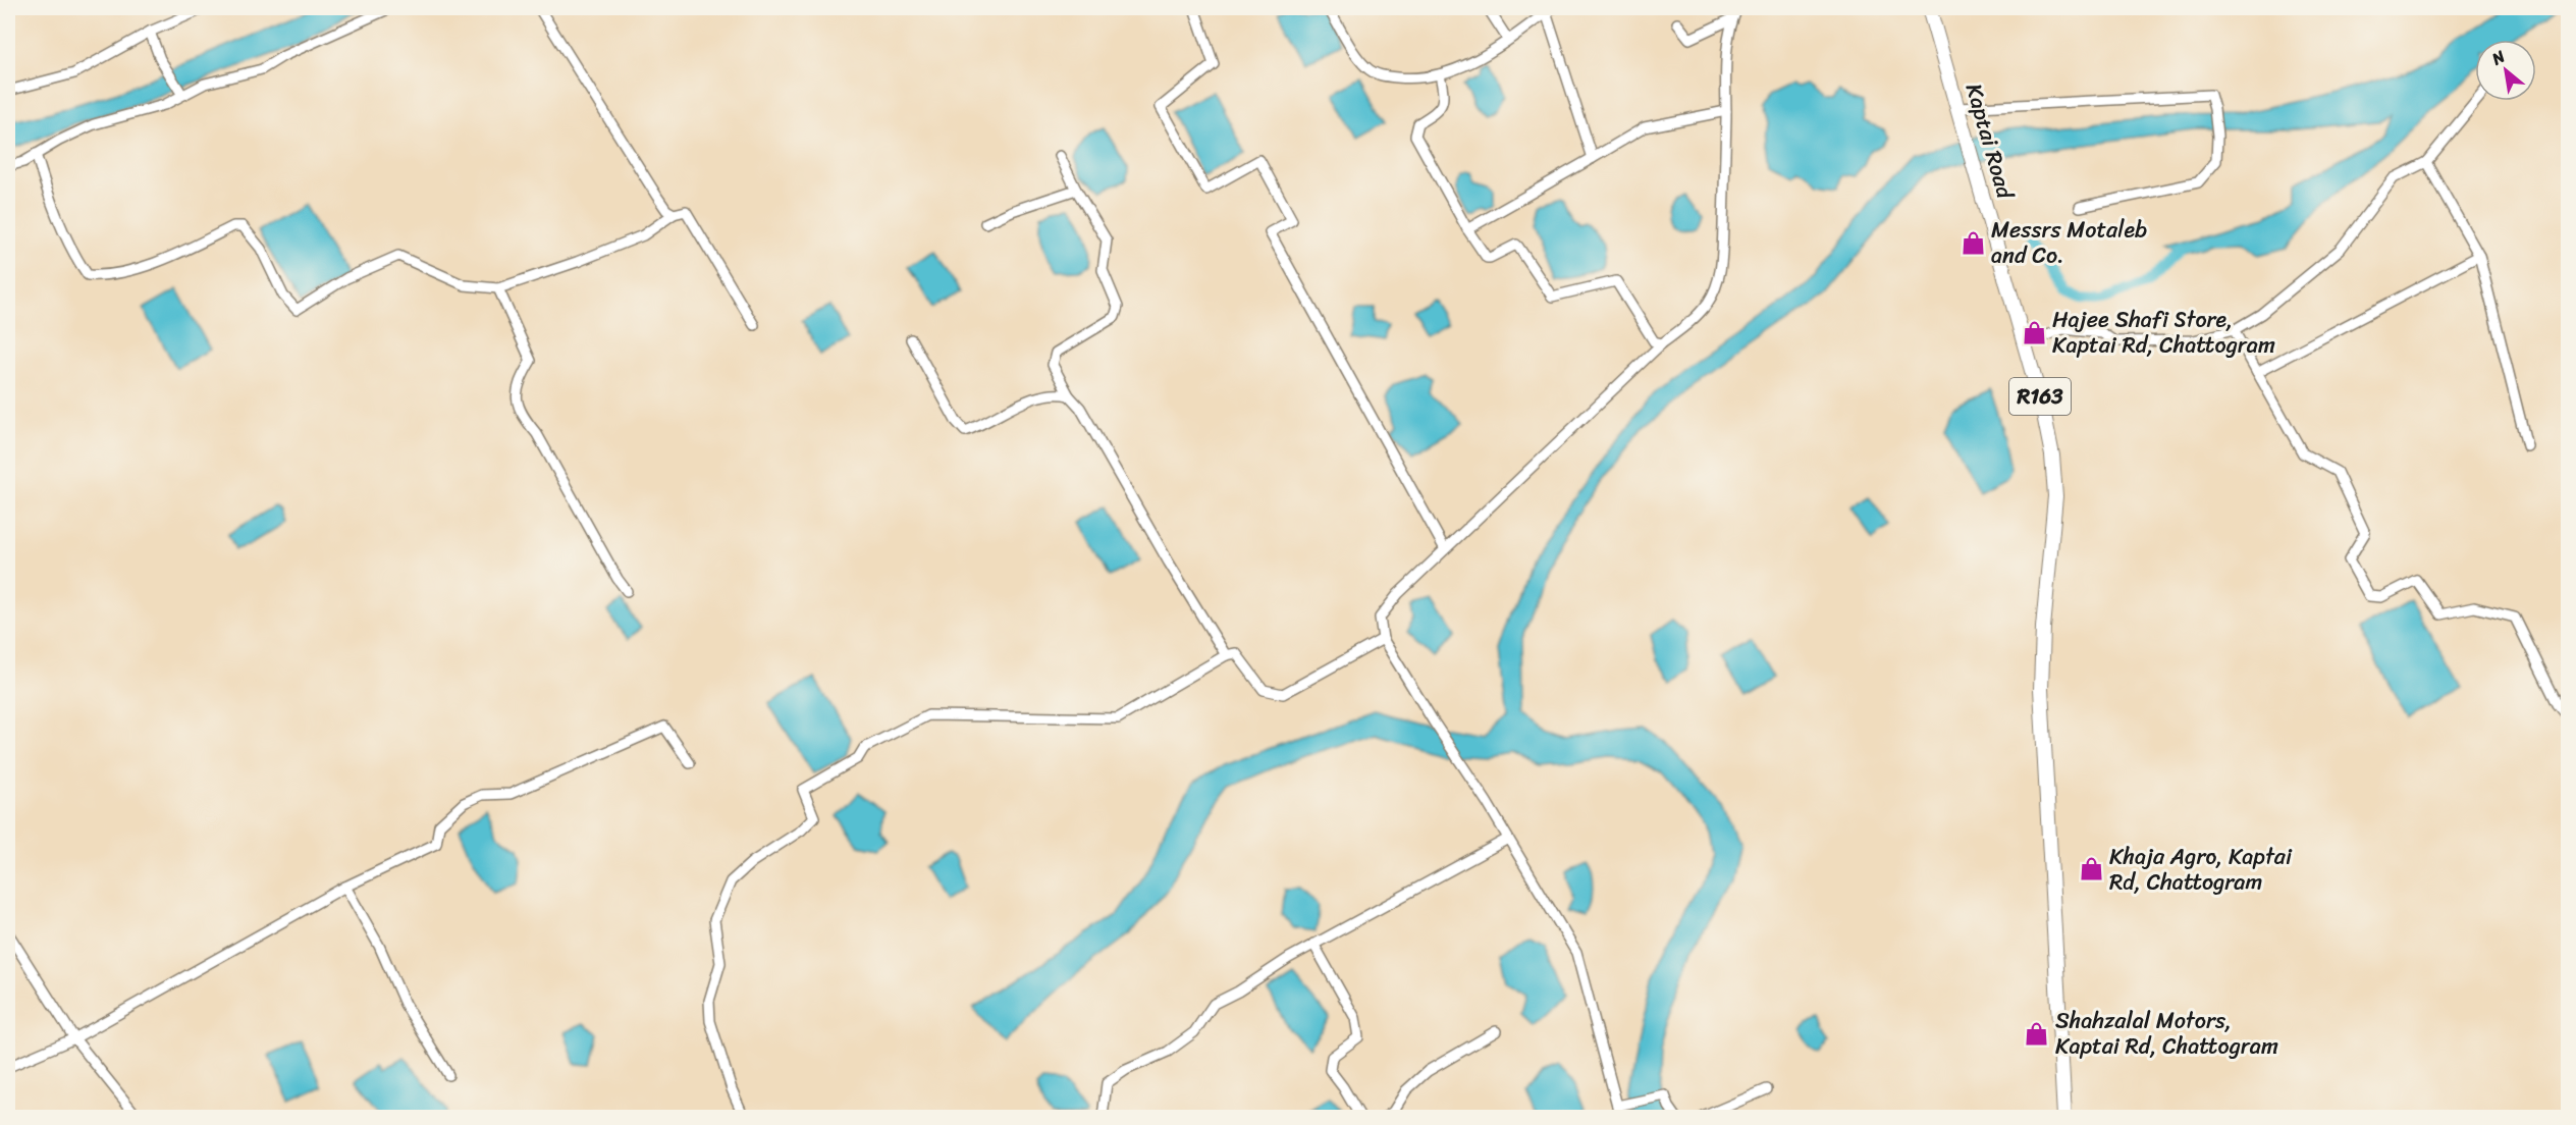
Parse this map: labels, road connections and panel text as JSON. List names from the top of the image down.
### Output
{
  "streets": {
    "main road": ["Kaptai Road", "R163"]
  },
  "crossings": [
    ["Kaptai Road", "R163"]
  ],
  "places": {
    "shop": [
      "Messrs Motaleb and Co.",
      "Hajee Shafi Store, Kaptai Rd, Chattogram",
      "Khaja Agro, Kaptai Rd, Chattogram",
      "Shahzalal Motors, Kaptai Rd, Chattogram"
    ]
  },
  "north": "top left"
}
